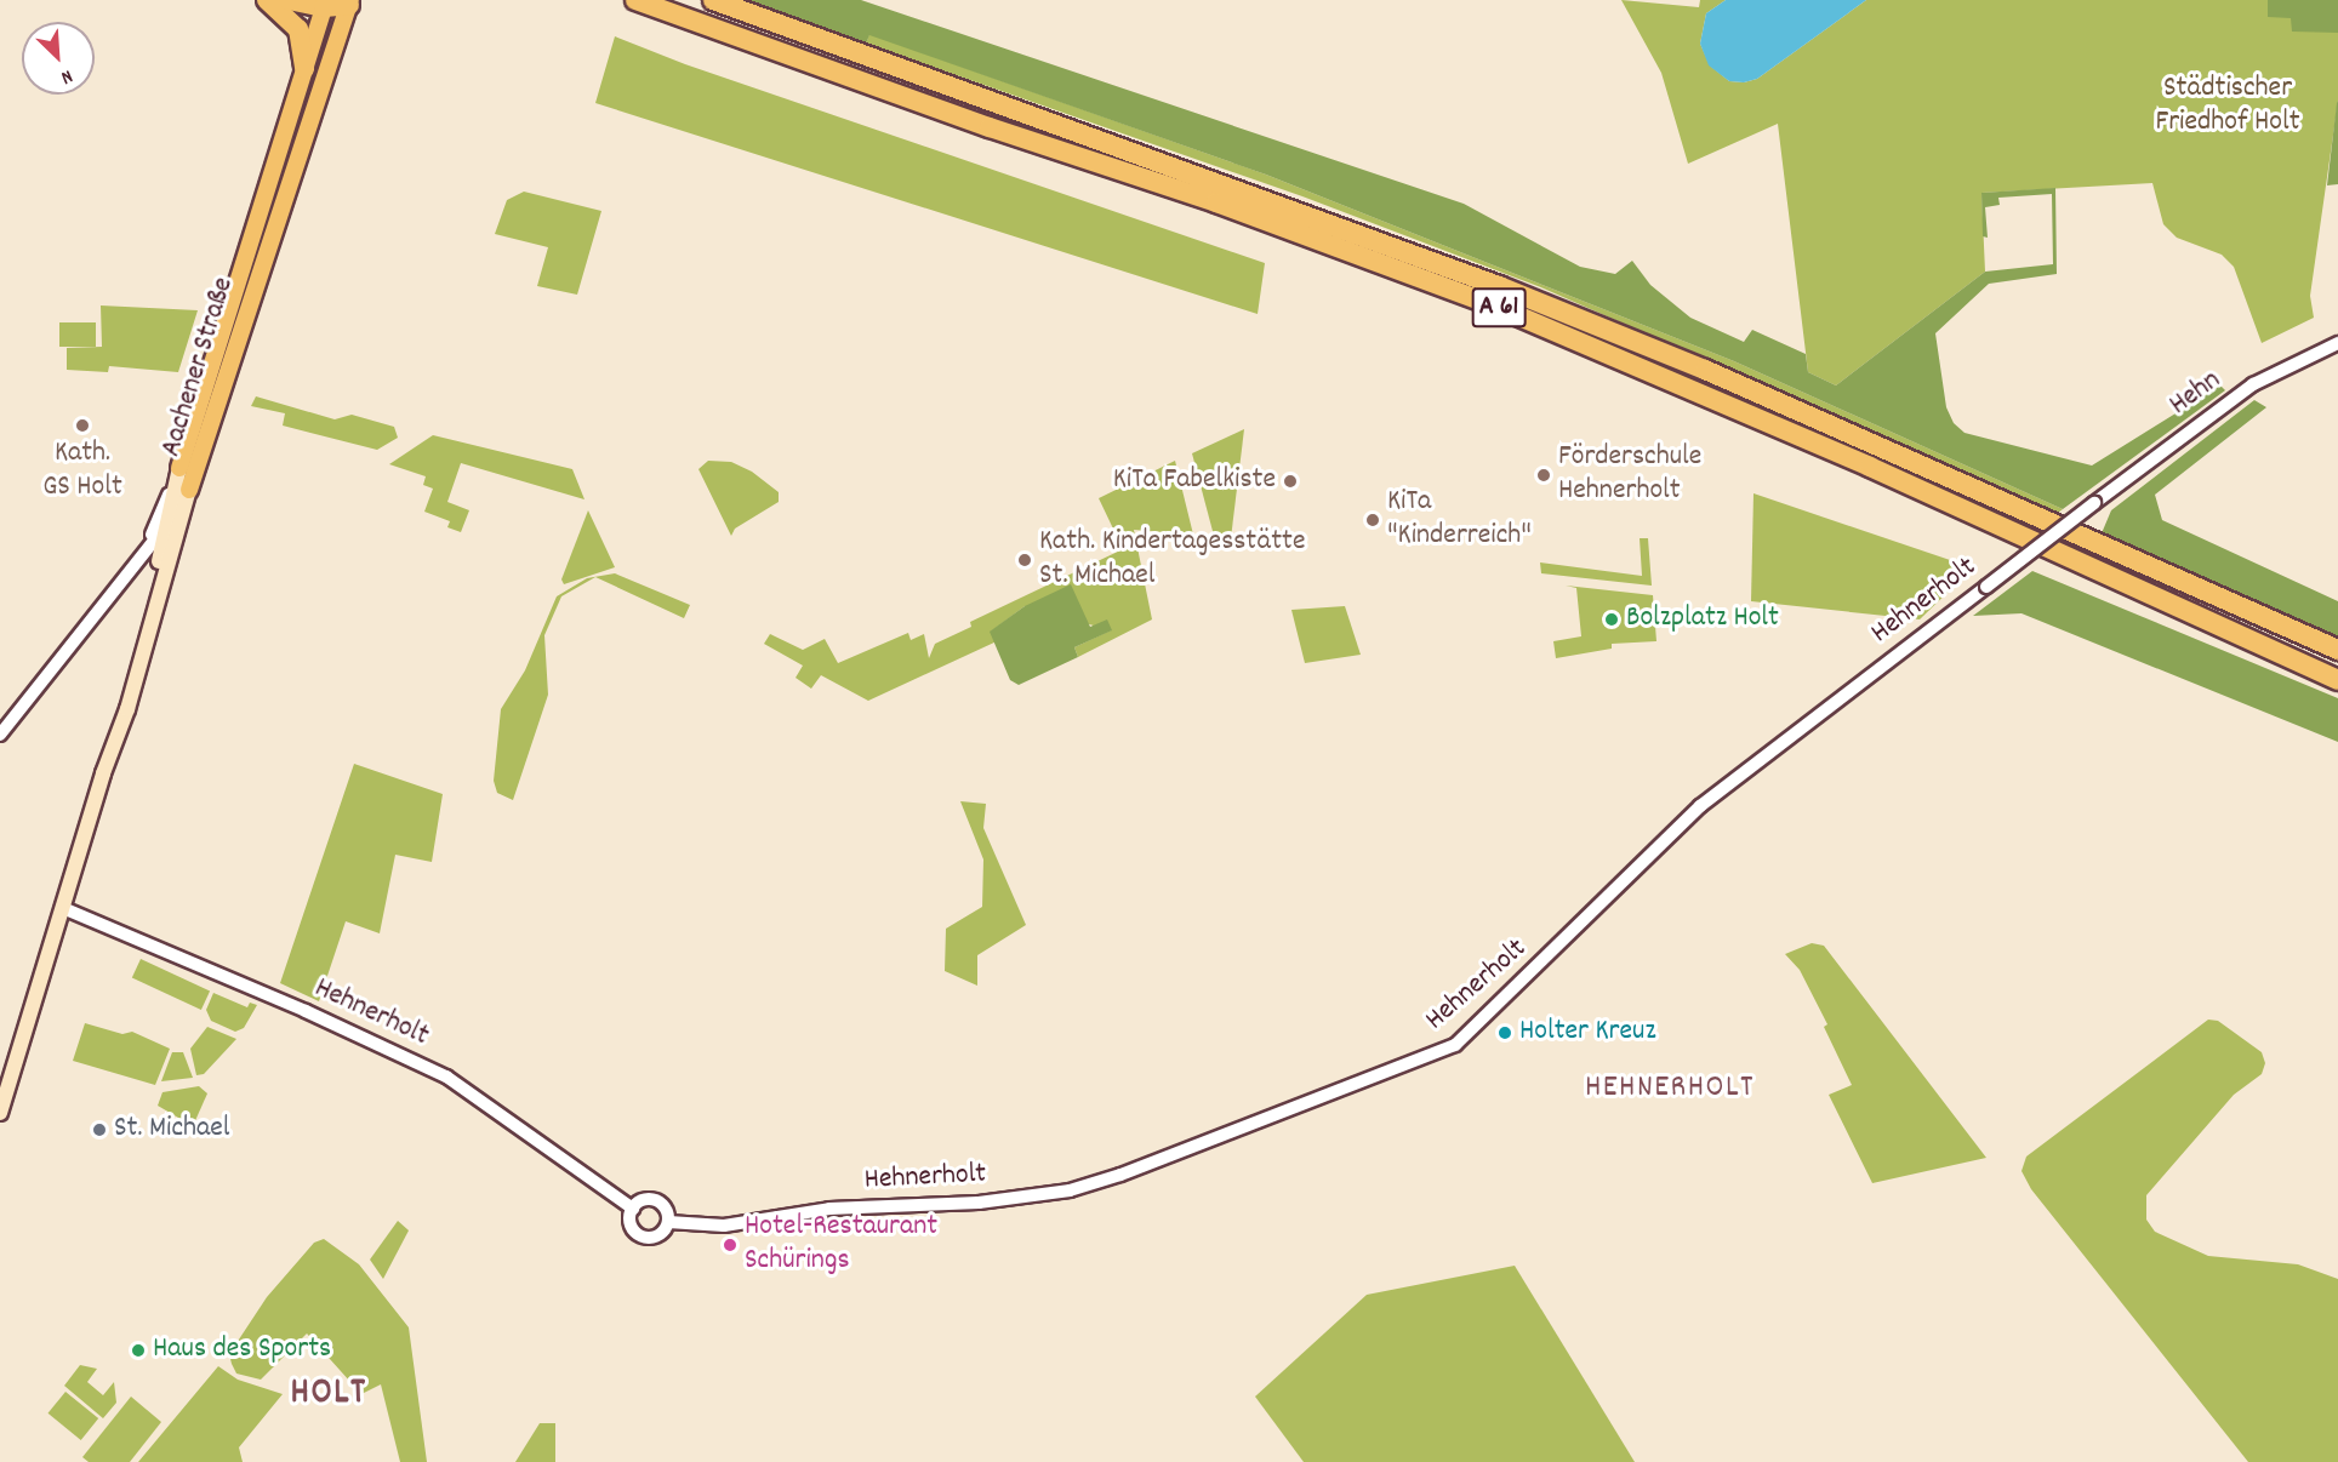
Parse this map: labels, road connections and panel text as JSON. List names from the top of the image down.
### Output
{
  "streets": {
    "highway": ["A 61"],
    "main road": ["Aachener Straße"],
    "street": ["Hehn", "Hehnerholt"]
  },
  "crossings": [
    ["Aachener Straße", "Hehnerholt"],
    ["Hehn", "Hehnerholt"]
  ],
  "districts": ["HEHNERHOLT", "HOLT"],
  "parks": ["Städtischer Friedhof Holt"],
  "places": [
    "Kath. GS Holt",
    "Förderschule Hehnerholt",
    "KiTa Fabelkiste",
    "KiTa \"Kinderreich\"",
    "Kath. Kindertagesstätte St. Michael",
    "Bolzplatz Holt",
    "Holter Kreuz",
    "St. Michael",
    "Hotel-Restaurant Schürings",
    "Haus des Sports"
  ],
  "north": "bottom right"
}
